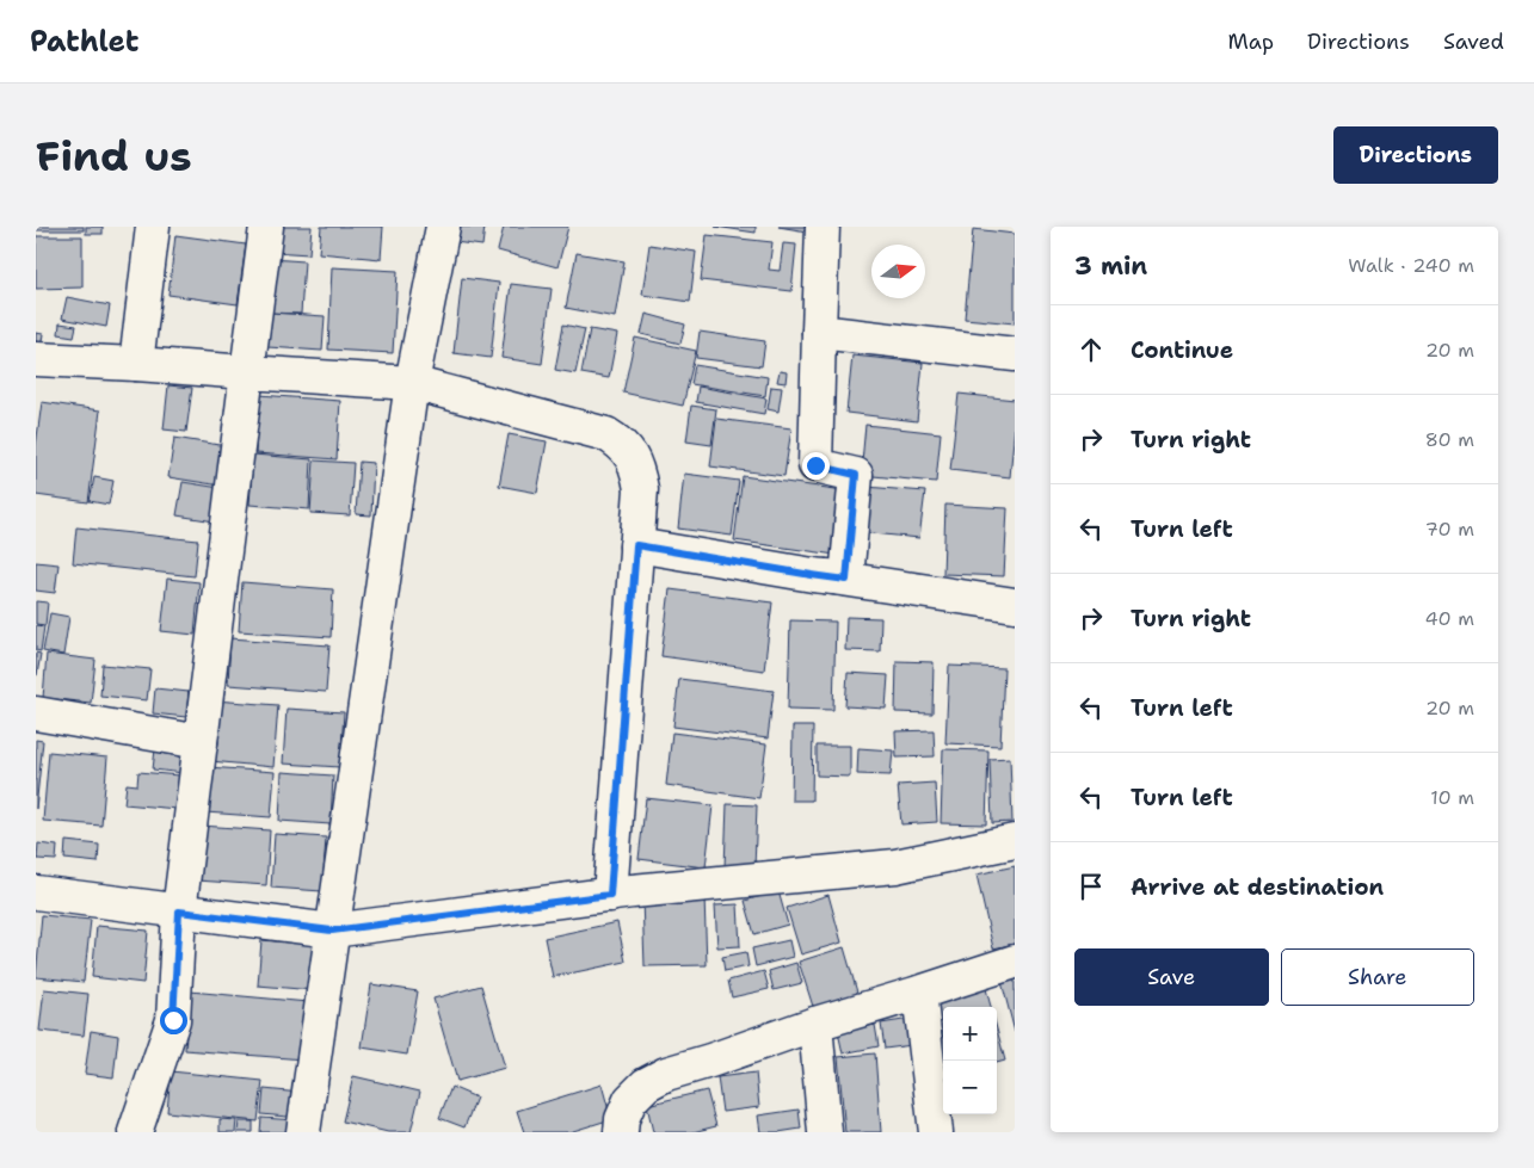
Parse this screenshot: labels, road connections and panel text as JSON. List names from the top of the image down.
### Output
{
  "north": "right",
  "page": {
    "header": "Pathlet",
    "nav": ["Map", "Directions", "Saved"],
    "buttons": [
      "Directions",
      ["Save", "Share"]
    ],
    "title": "Find us",
    "heading": ["3 min", "Walk · 240 m"],
    "list": [
      ["Continue", "20 m"],
      ["Turn right", "80 m"],
      ["Turn left", "70 m"],
      ["Turn right", "40 m"],
      ["Turn left", "20 m"],
      ["Turn left", "10 m"],
      "Arrive at destination"
    ],
    "map_buttons": ["+", "−"]
  }
}
